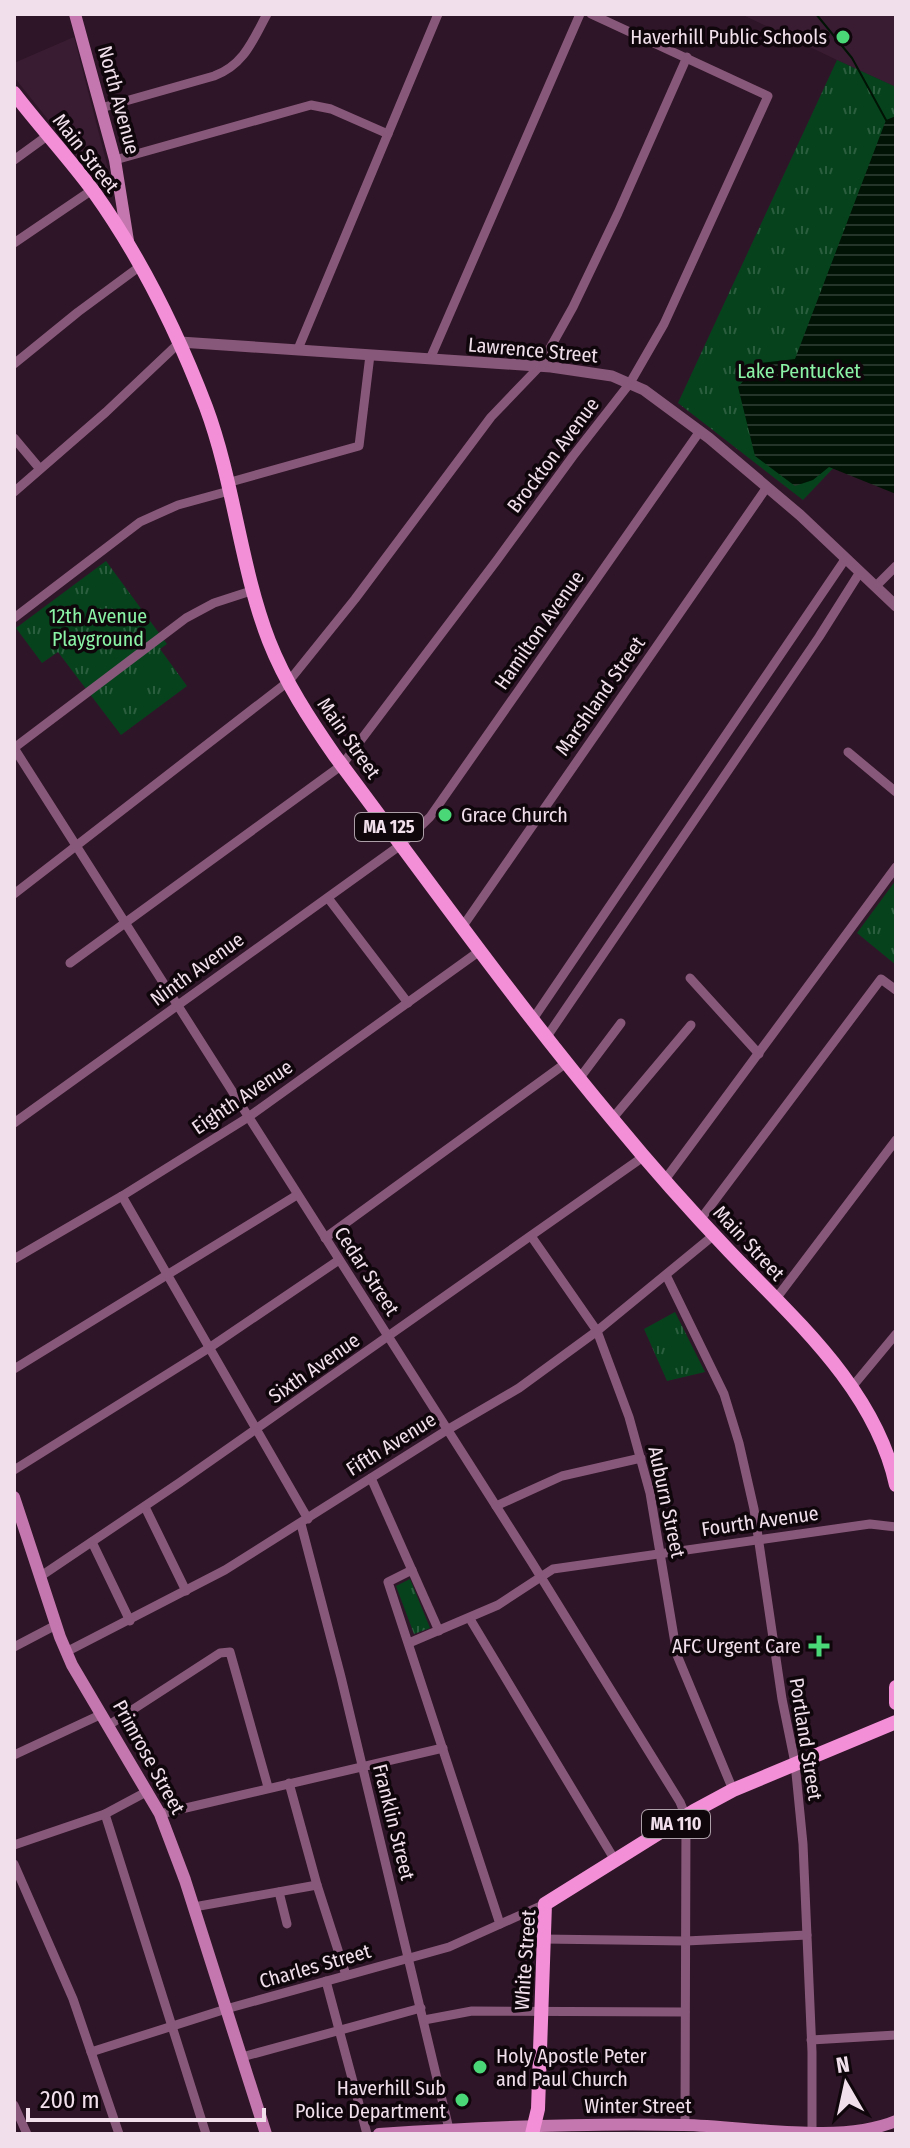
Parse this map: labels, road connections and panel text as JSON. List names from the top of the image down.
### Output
{
  "streets": {
    "main road": [
      "North Avenue",
      "Main Street",
      "MA 125",
      "Primrose Street",
      "MA 110",
      "White Street",
      "Winter Street"
    ],
    "street": [
      "Lawrence Street",
      "Brockton Avenue",
      "Hamilton Avenue",
      "Marshland Street",
      "Ninth Avenue",
      "Eighth Avenue",
      "Cedar Street",
      "Sixth Avenue",
      "Fifth Avenue",
      "Auburn Street",
      "Fourth Avenue",
      "Portland Street",
      "Franklin Street",
      "Charles Street"
    ]
  },
  "crossings": [
    ["North Avenue", "Main Street"],
    ["Main Street", "Lawrence Street"],
    ["Main Street", "Brockton Avenue"],
    ["Main Street", "Hamilton Avenue"],
    ["Main Street", "Marshland Street"],
    ["Main Street", "Ninth Avenue"],
    ["Main Street", "Eighth Avenue"],
    ["Main Street", "Sixth Avenue"],
    ["Main Street", "Fifth Avenue"],
    ["Lawrence Street", "Brockton Avenue"],
    ["Lawrence Street", "Hamilton Avenue"],
    ["Lawrence Street", "Marshland Street"],
    ["Brockton Avenue", "Cedar Street"],
    ["Hamilton Avenue", "Ninth Avenue"],
    ["Ninth Avenue", "Cedar Street"],
    ["Eighth Avenue", "Cedar Street"],
    ["Eighth Avenue", "Franklin Street"],
    ["Cedar Street", "Sixth Avenue"],
    ["Cedar Street", "Fifth Avenue"],
    ["Cedar Street", "Fourth Avenue"],
    ["Cedar Street", "White Street"],
    ["Sixth Avenue", "Auburn Street"],
    ["Sixth Avenue", "Primrose Street"],
    ["Sixth Avenue", "Franklin Street"],
    ["Fifth Avenue", "Auburn Street"],
    ["Fifth Avenue", "Portland Street"],
    ["Fifth Avenue", "Primrose Street"],
    ["Fifth Avenue", "Franklin Street"],
    ["Auburn Street", "Fourth Avenue"],
    ["Auburn Street", "White Street"],
    ["Fourth Avenue", "Portland Street"],
    ["Portland Street", "White Street"],
    ["Portland Street", "Winter Street"],
    ["Primrose Street", "Charles Street"],
    ["Franklin Street", "Charles Street"],
    ["Franklin Street", "Winter Street"],
    ["White Street", "Charles Street"],
    ["White Street", "Winter Street"]
  ],
  "parks": ["Lake Pentucket", "12th Avenue Playground"],
  "places": {
    "other": [
      "Haverhill Public Schools",
      "Grace Church",
      "Holy Apostle Peter and Paul Church",
      "Haverhill Sub Police Department"
    ],
    "health": ["AFC Urgent Care"]
  },
  "scale_bar": "200 m",
  "north": "top"
}
